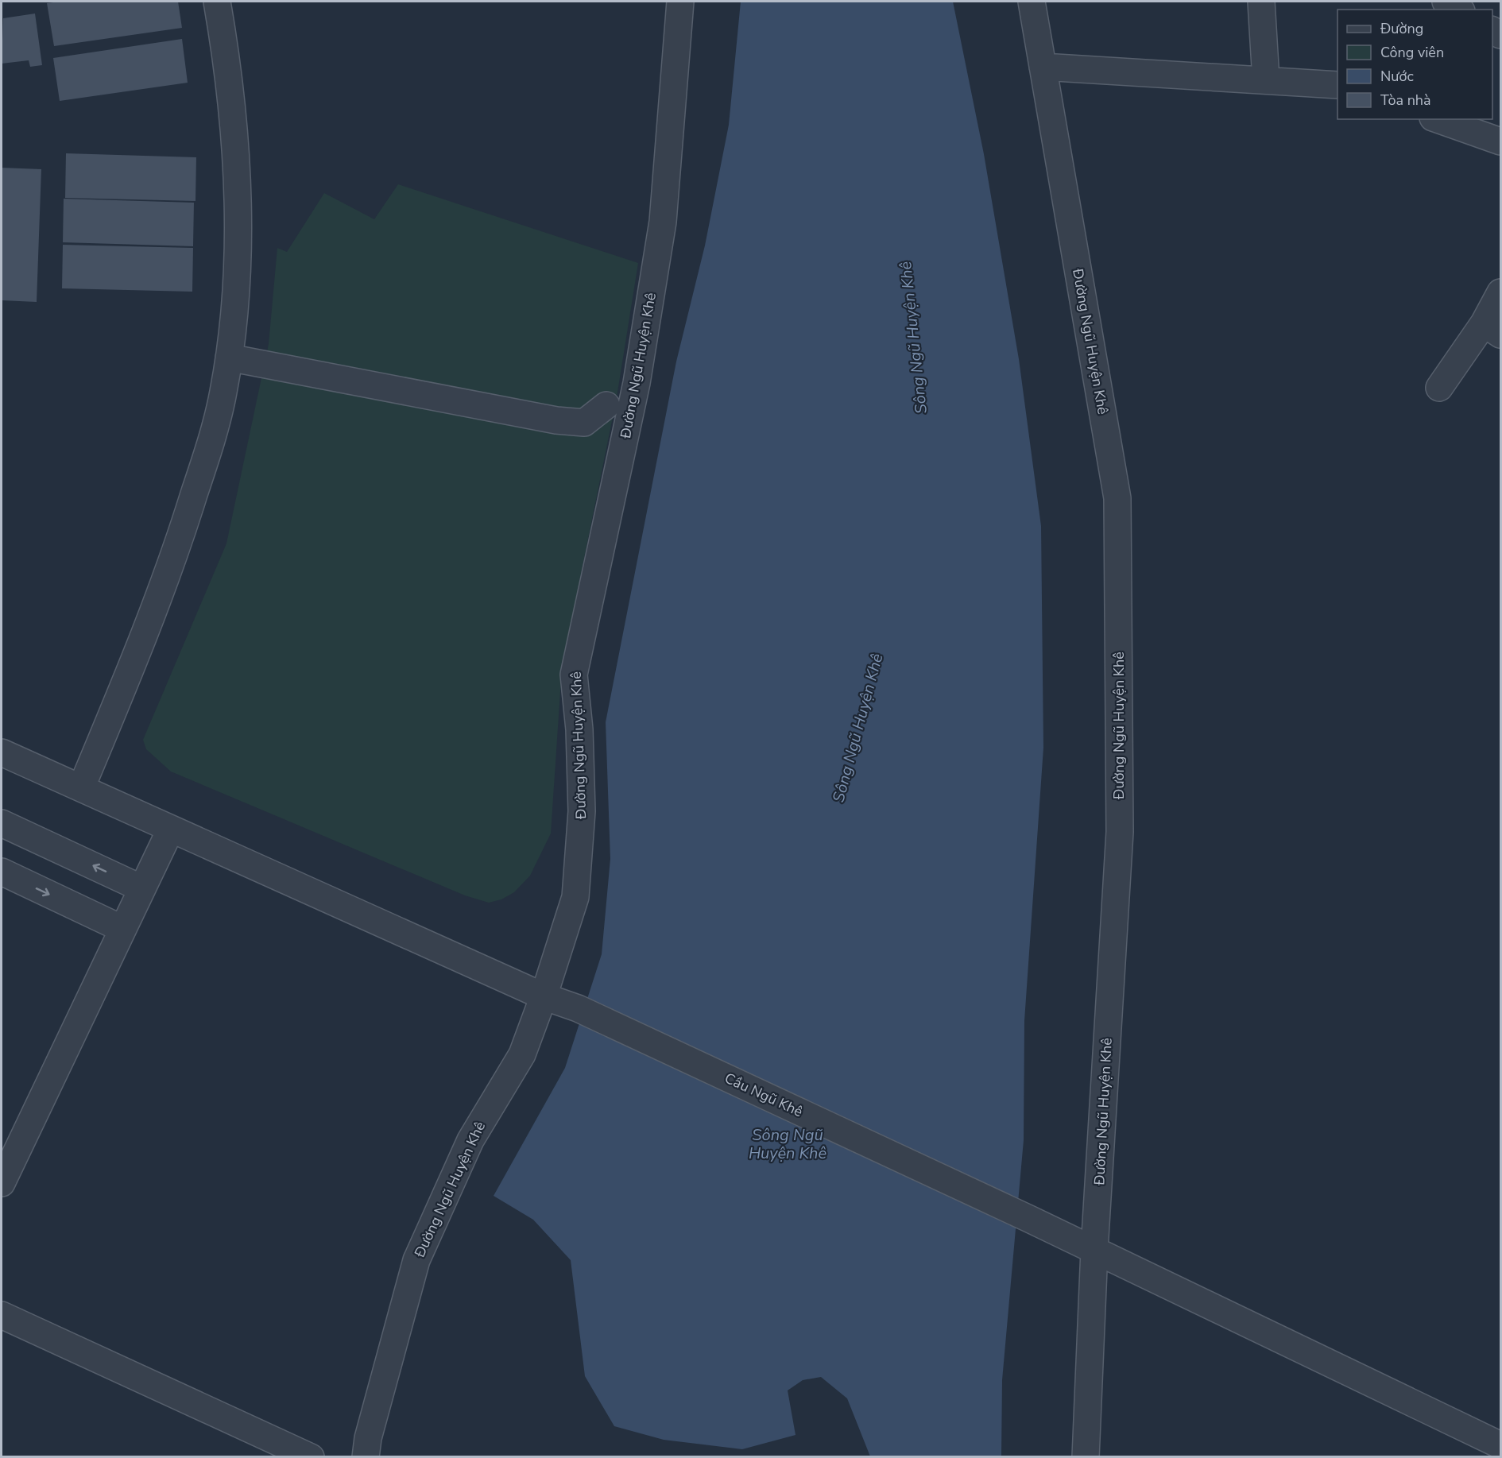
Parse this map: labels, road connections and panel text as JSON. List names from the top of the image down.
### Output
{
  "streets": {
    "street": ["Đường Ngũ Huyện Khê", "Cầu Ngũ Khê"]
  },
  "crossings": [
    ["Đường Ngũ Huyện Khê", "Cầu Ngũ Khê"]
  ],
  "water": ["Sông Ngũ Huyện Khê"],
  "legend": [
    "Đường",
    "Công viên",
    "Nước",
    "Tòa nhà"
  ]
}
